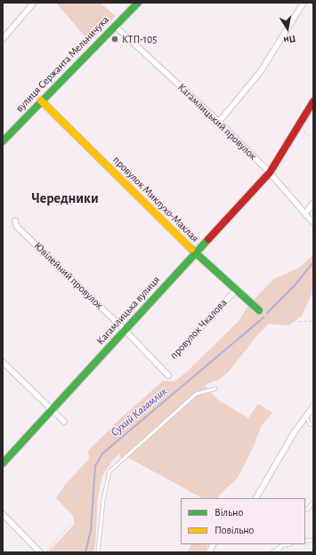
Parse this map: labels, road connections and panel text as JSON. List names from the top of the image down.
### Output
{
  "streets": {
    "street": [
      "вулиця Сержанта Мельничука",
      "Кагамлицький провулок",
      "провулок Миклухо-Маклая",
      "Ювілейний провулок",
      "Кагамлицька вулиця",
      "провулок Чкалова"
    ]
  },
  "crossings": [
    ["вулиця Сержанта Мельничука", "Кагамлицький провулок"],
    ["вулиця Сержанта Мельничука", "провулок Миклухо-Маклая"],
    ["Кагамлицький провулок", "Кагамлицька вулиця"],
    ["провулок Миклухо-Маклая", "Кагамлицька вулиця"],
    ["провулок Миклухо-Маклая", "провулок Чкалова"],
    ["Ювілейний провулок", "Кагамлицька вулиця"],
    ["Ювілейний провулок", "провулок Чкалова"]
  ],
  "districts": ["Чередники"],
  "water": ["Сухий Кагамлик"],
  "places": ["КТП-105"],
  "legend": ["Вільно", "Повільно"],
  "north": "bottom"
}
